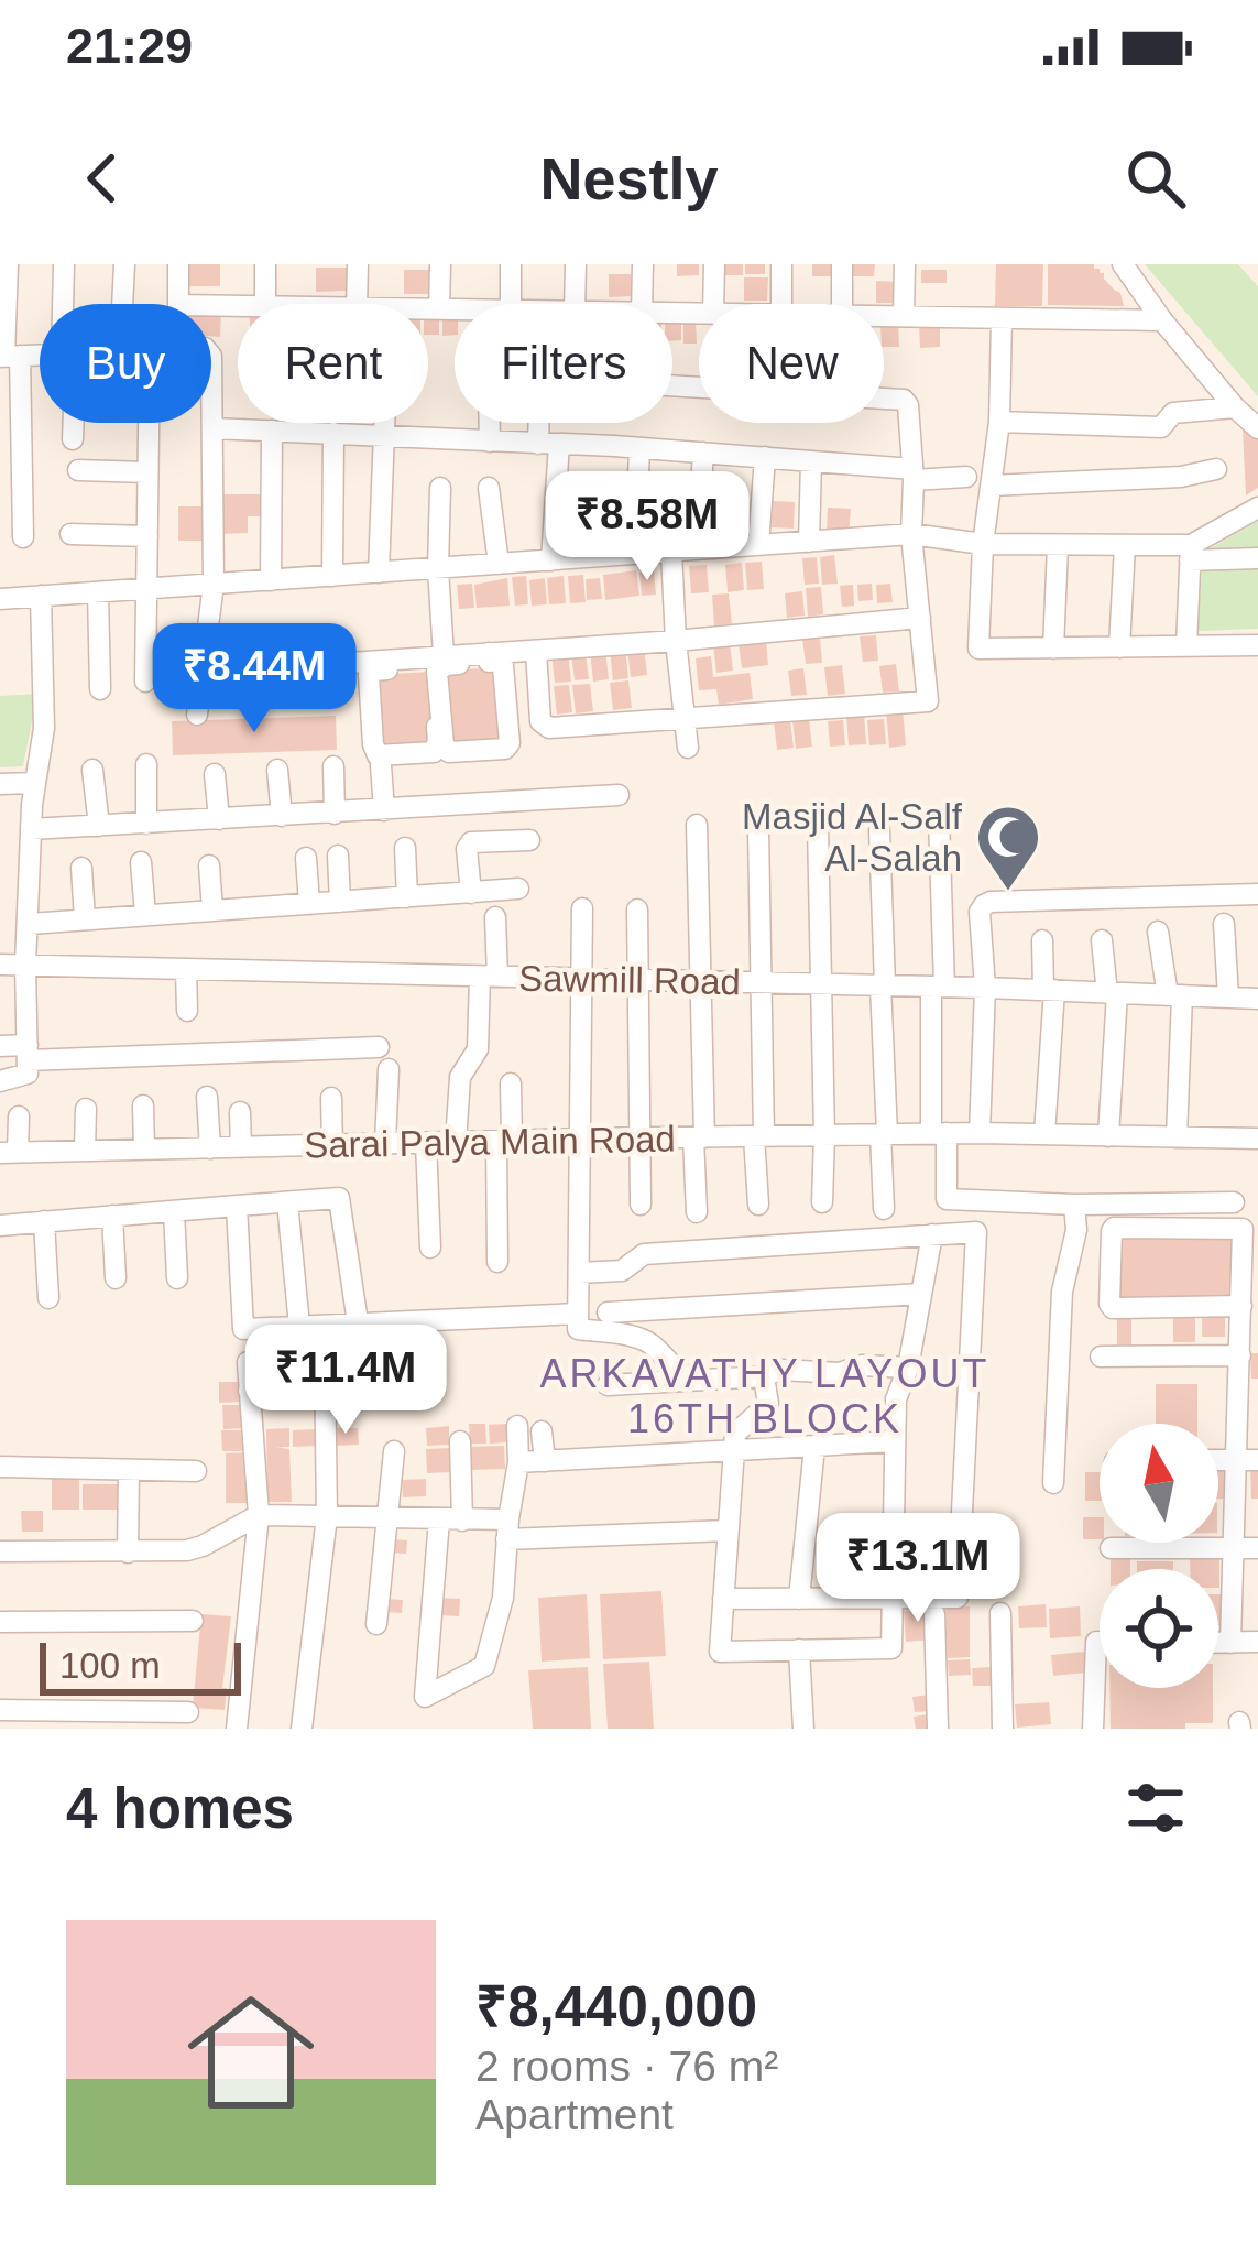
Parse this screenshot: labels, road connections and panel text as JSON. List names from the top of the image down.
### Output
{
  "streets": {
    "street": ["Sawmill Road", "Sarai Palya Main Road"]
  },
  "districts": ["ARKAVATHY LAYOUT 16TH BLOCK"],
  "places": {
    "mosque": ["Masjid Al-Salf Al-Salah"]
  },
  "scale_bar": "100 m",
  "north": "top",
  "page": {
    "status": "21:29",
    "header": "Nestly",
    "chip": [
      "Buy",
      "Rent",
      "Filters",
      "New"
    ],
    "price": [
      "₹8.58M",
      "₹8.44M",
      "₹11.4M",
      "₹13.1M"
    ],
    "scale": "100 m",
    "heading": "4 homes",
    "list": [
      {
        "name": "₹8,440,000",
        "note": "2 rooms · 76 m² · Apartment"
      }
    ]
  }
}
